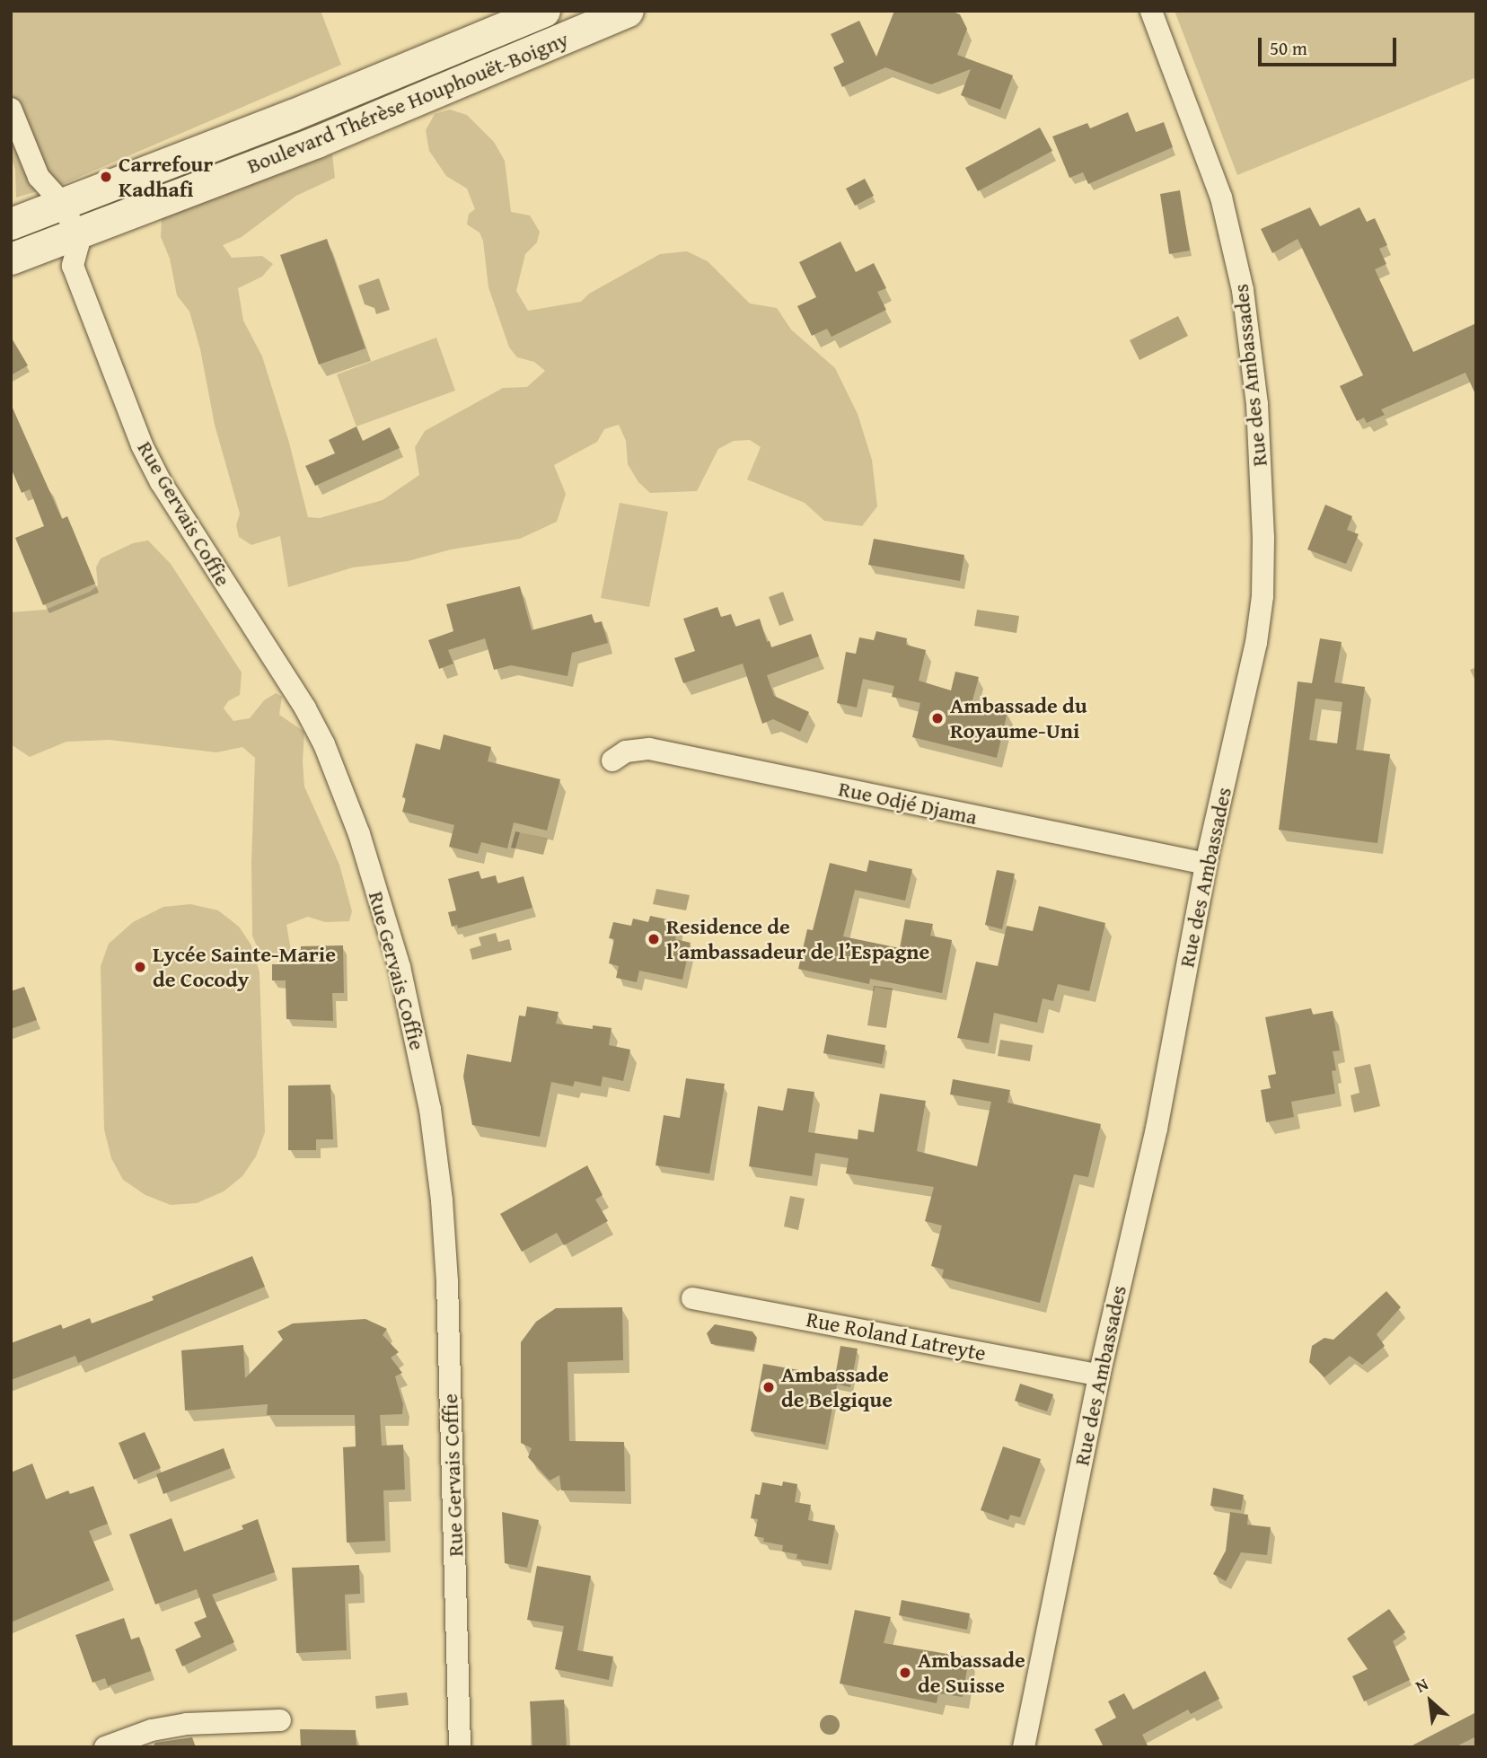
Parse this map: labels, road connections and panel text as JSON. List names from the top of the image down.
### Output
{
  "streets": {
    "main road": ["Boulevard Thérèse Houphouët-Boigny"],
    "street": [
      "Rue des Ambassades",
      "Rue Gervais Coffie",
      "Rue Odjé Djama",
      "Rue Roland Latreyte"
    ]
  },
  "crossings": [
    ["Rue des Ambassades", "Rue Odjé Djama"],
    ["Rue des Ambassades", "Rue Roland Latreyte"]
  ],
  "places": [
    "Carrefour Kadhafi",
    "Ambassade du Royaume-Uni",
    "Residence de l’ambassadeur de l’Espagne",
    "Lycée Sainte-Marie de Cocody",
    "Ambassade de Belgique",
    "Ambassade de Suisse"
  ],
  "scale_bar": "50 m",
  "north": "top left"
}
